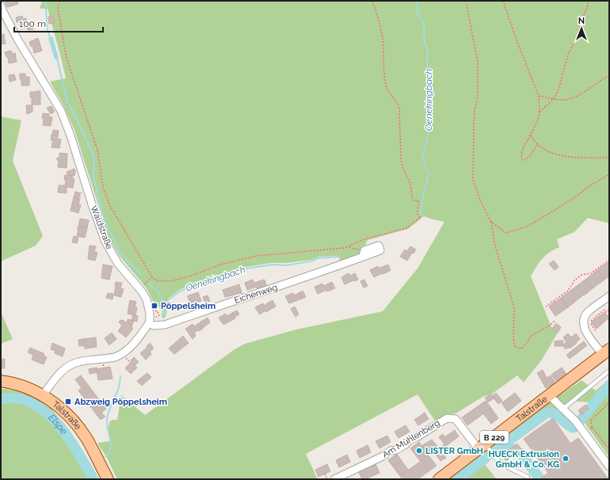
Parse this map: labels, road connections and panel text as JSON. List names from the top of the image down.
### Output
{
  "streets": {
    "main road": ["Talstraße", "B 229"],
    "street": ["Waldstraße", "Eichenweg", "Am Mühlenberg"]
  },
  "crossings": [
    ["Waldstraße", "Eichenweg"],
    ["Talstraße", "Am Mühlenberg"]
  ],
  "water": ["Oenekingbach", "Elspe"],
  "places": {
    "transit": ["Pöppelsheim", "Abzweig Pöppelsheim"],
    "other": ["LISTER GmbH", "HUECK Extrusion GmbH & Co. KG"]
  },
  "scale_bar": "100 m",
  "north": "top"
}
